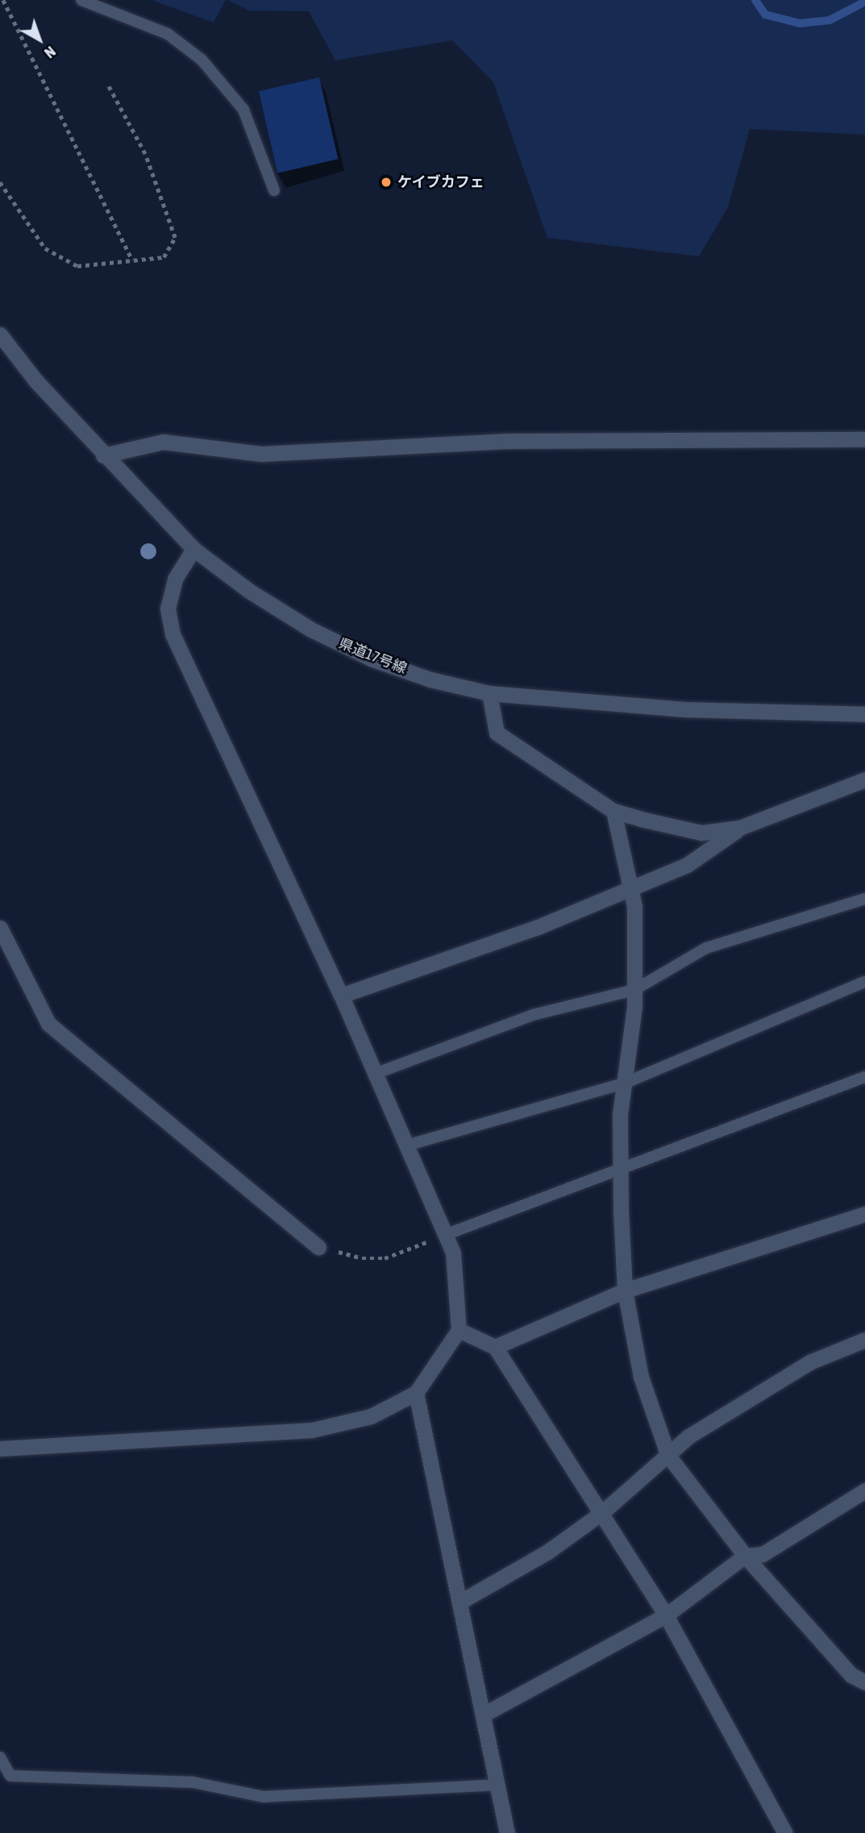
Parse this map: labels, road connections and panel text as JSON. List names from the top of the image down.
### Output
{
  "streets": {
    "street": ["県道17号線"]
  },
  "places": ["ケイブカフェ"],
  "north": "bottom right"
}
